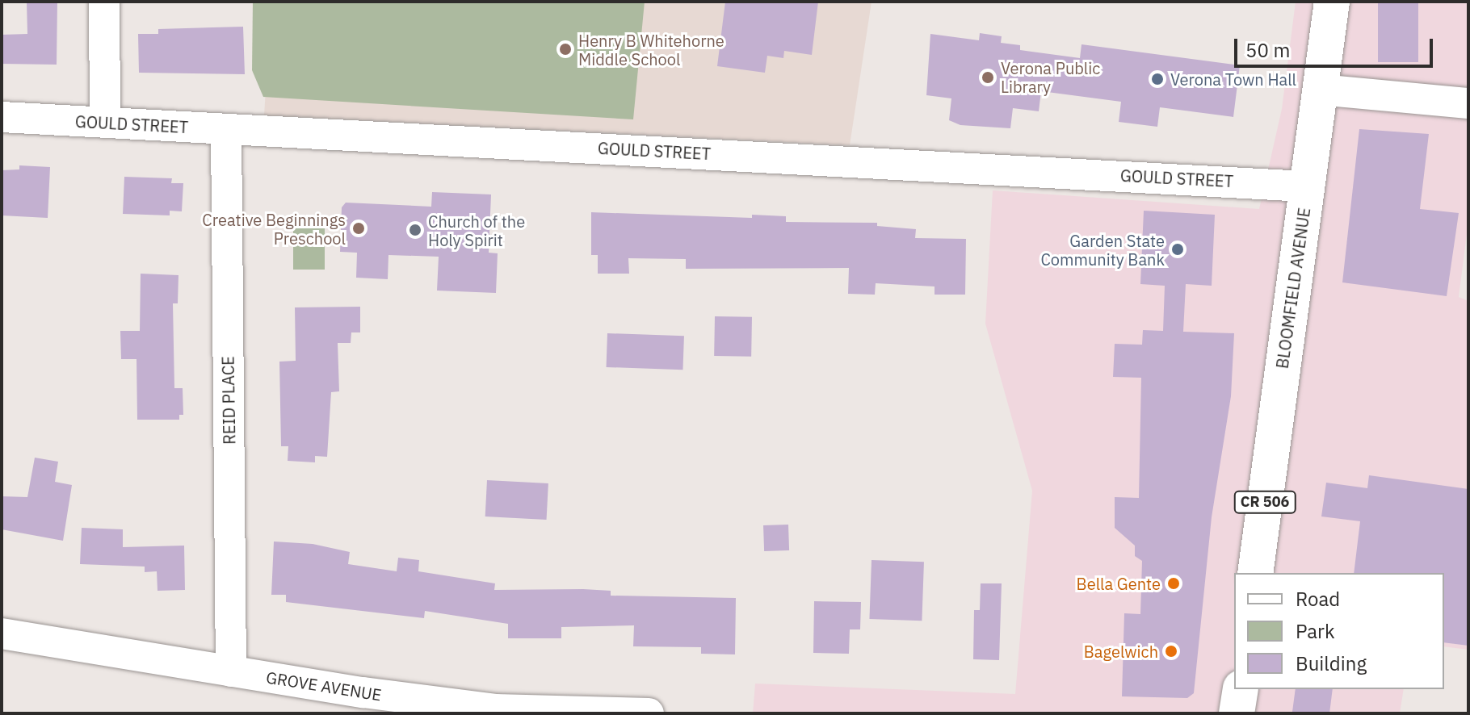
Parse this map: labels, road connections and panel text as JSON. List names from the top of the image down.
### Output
{
  "streets": {
    "main road": ["BLOOMFIELD AVENUE", "CR 506"],
    "street": ["GOULD STREET", "REID PLACE", "GROVE AVENUE"]
  },
  "crossings": [
    ["GOULD STREET", "BLOOMFIELD AVENUE"],
    ["GOULD STREET", "REID PLACE"],
    ["REID PLACE", "GROVE AVENUE"]
  ],
  "places": [
    "Henry B Whitehorne Middle School",
    "Verona Public Library",
    "Verona Town Hall",
    "Creative Beginnings Preschool",
    "Church of the Holy Spirit",
    "Garden State Community Bank",
    "Bella Gente",
    "Bagelwich"
  ],
  "legend": ["Road", "Park", "Building"],
  "scale_bar": "50 m"
}
